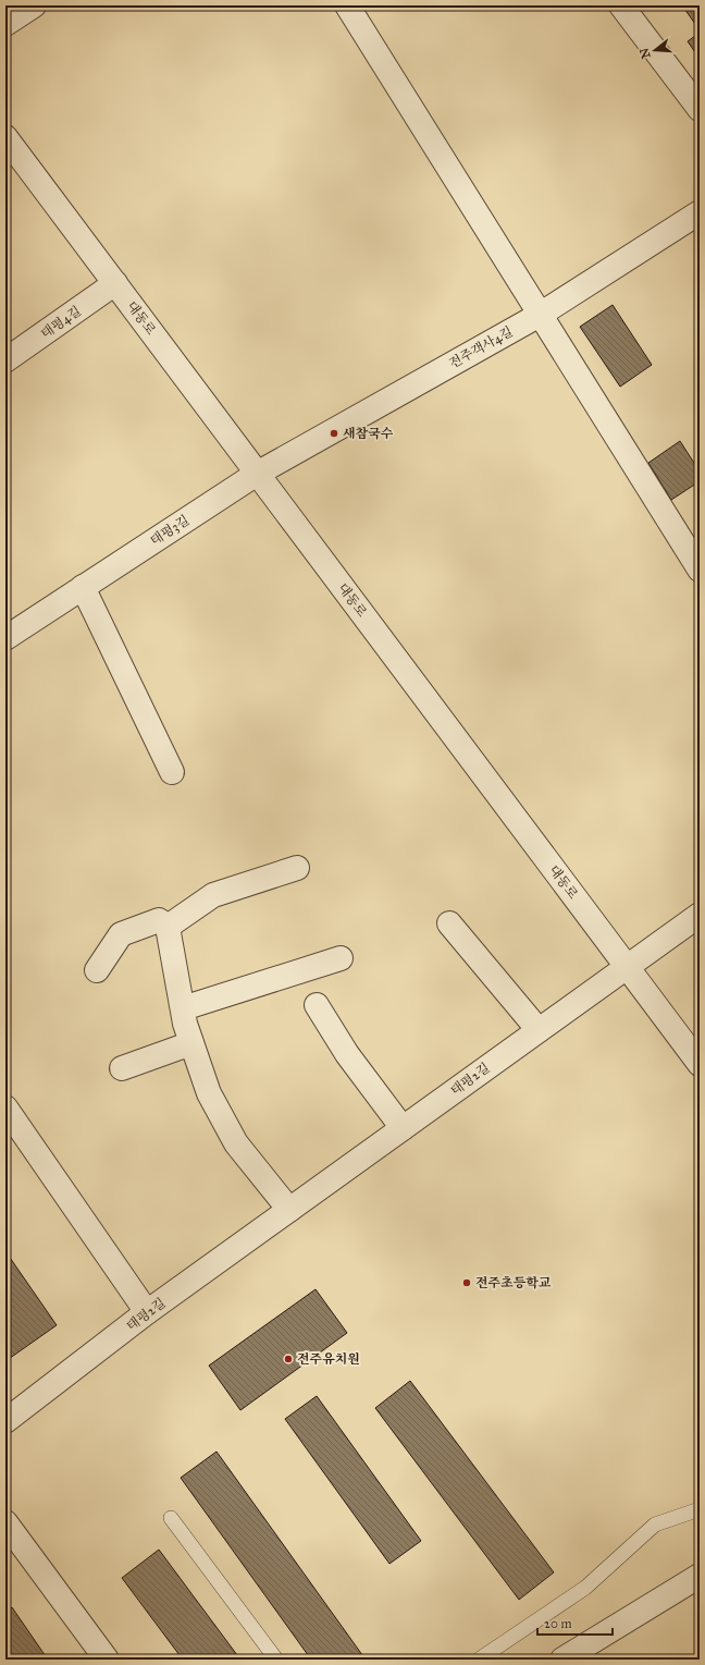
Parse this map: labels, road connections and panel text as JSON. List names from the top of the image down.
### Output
{
  "streets": {
    "street": [
      "대동로",
      "태평4길",
      "전주객사4길",
      "태평3길",
      "태평2길"
    ]
  },
  "crossings": [
    ["대동로", "태평4길"],
    ["대동로", "전주객사4길"],
    ["대동로", "태평3길"],
    ["대동로", "태평2길"],
    ["전주객사4길", "태평3길"]
  ],
  "places": ["새참국수", "전주초등학교", "전주유치원"],
  "scale_bar": "20 m",
  "north": "left"
}
